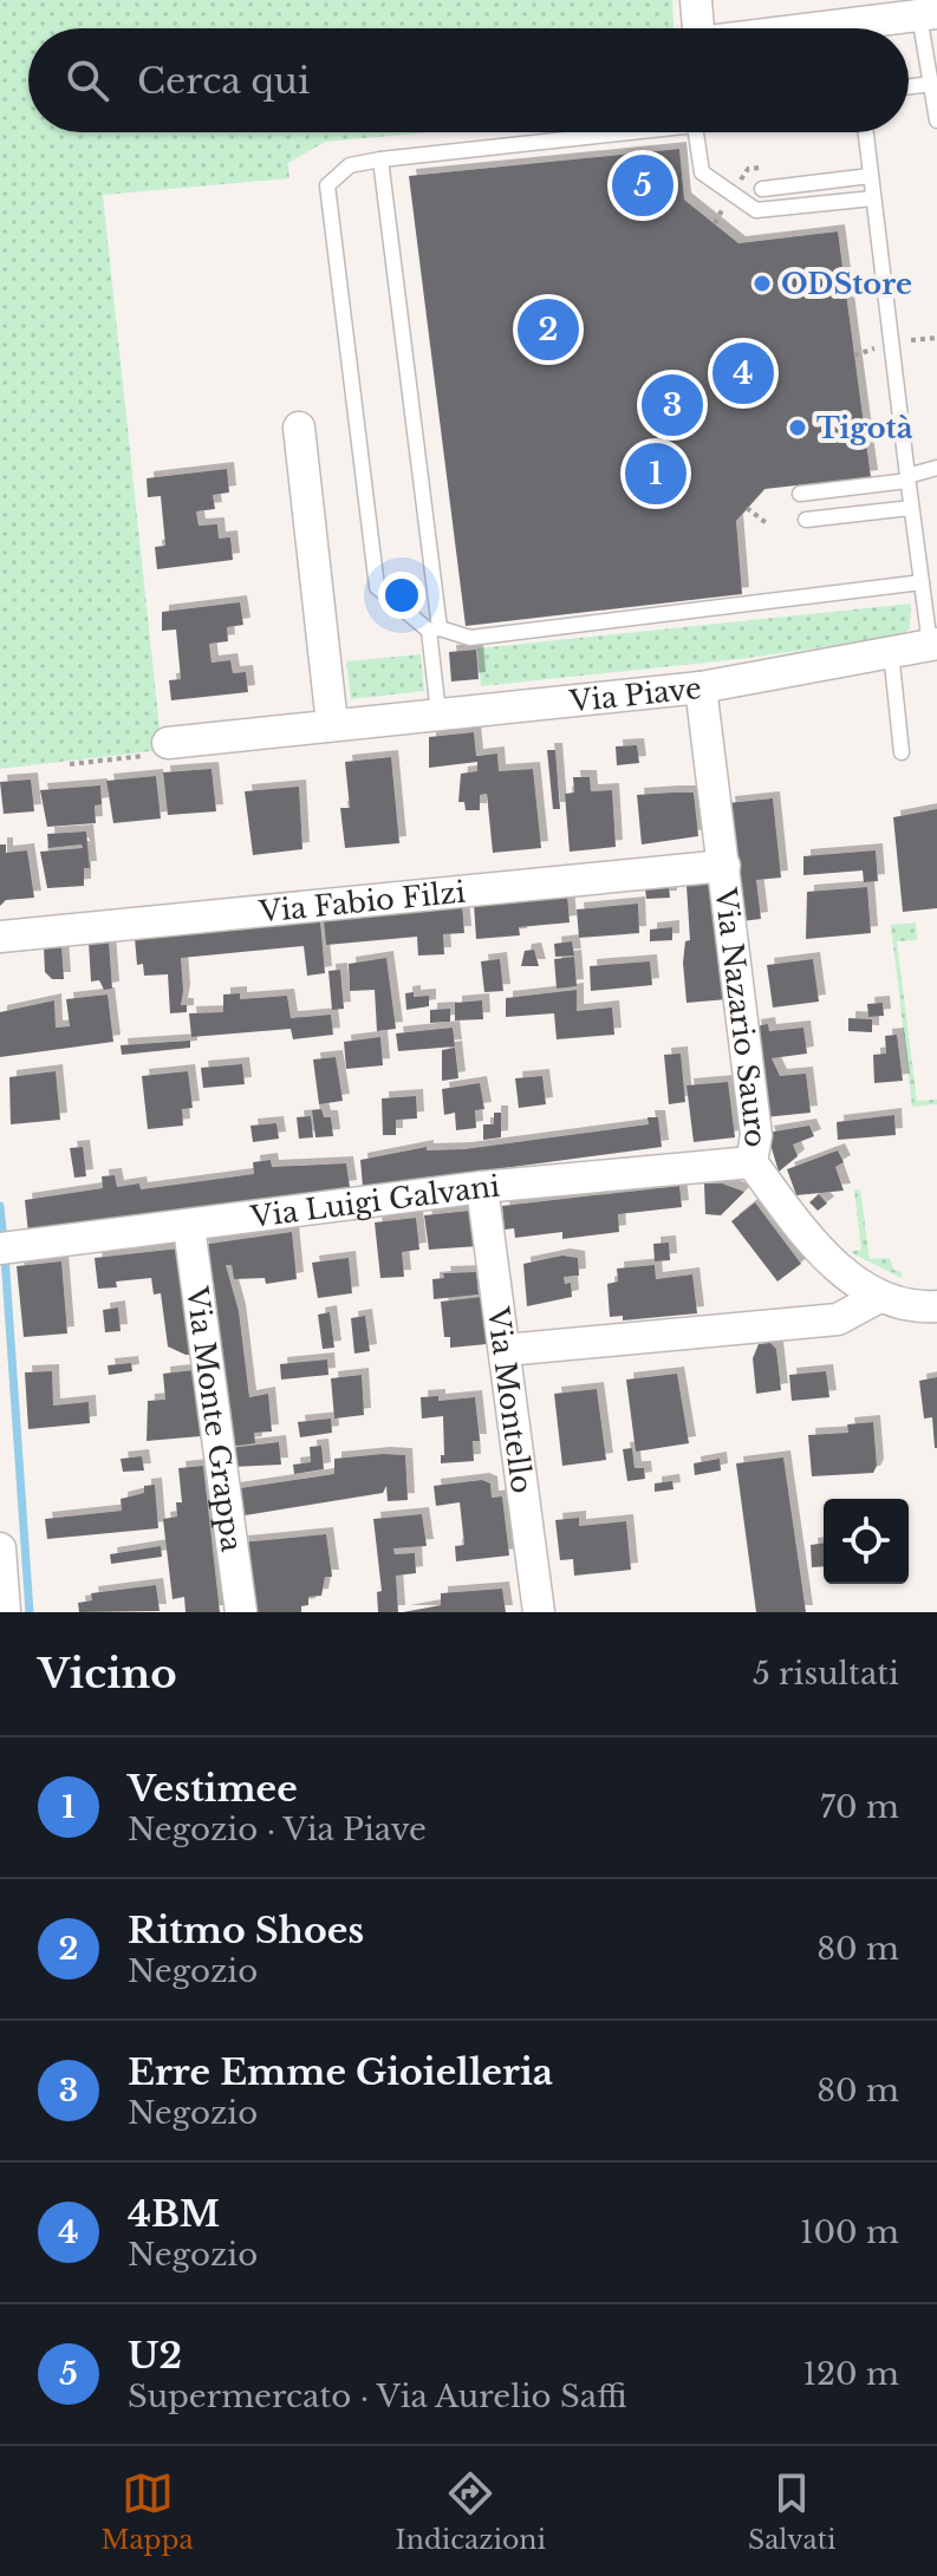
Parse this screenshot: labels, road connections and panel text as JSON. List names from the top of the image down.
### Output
{
  "streets": {
    "street": [
      "Via Piave",
      "Via Fabio Filzi",
      "Via Nazario Sauro",
      "Via Luigi Galvani",
      "Via Montello",
      "Via Monte Grappa"
    ]
  },
  "crossings": [
    ["Via Piave", "Via Nazario Sauro"],
    ["Via Fabio Filzi", "Via Nazario Sauro"],
    ["Via Nazario Sauro", "Via Luigi Galvani"],
    ["Via Luigi Galvani", "Via Montello"],
    ["Via Luigi Galvani", "Via Monte Grappa"]
  ],
  "places": ["ODStore", "Tigotà"],
  "page": {
    "search": "Cerca qui",
    "pins": [
      "5",
      "2",
      "4",
      "3",
      "1"
    ],
    "heading": ["Vicino", "5 risultati"],
    "list": [
      {
        "mark": "1",
        "name": "Vestimee",
        "note": "Negozio · Via Piave",
        "value": "70 m"
      },
      {
        "mark": "2",
        "name": "Ritmo Shoes",
        "note": "Negozio",
        "value": "80 m"
      },
      {
        "mark": "3",
        "name": "Erre Emme Gioielleria",
        "note": "Negozio",
        "value": "80 m"
      },
      {
        "mark": "4",
        "name": "4BM",
        "note": "Negozio",
        "value": "100 m"
      },
      {
        "mark": "5",
        "name": "U2",
        "note": "Supermercato · Via Aurelio Saffi",
        "value": "120 m"
      }
    ],
    "nav": ["Mappa", "Indicazioni", "Salvati"]
  }
}
